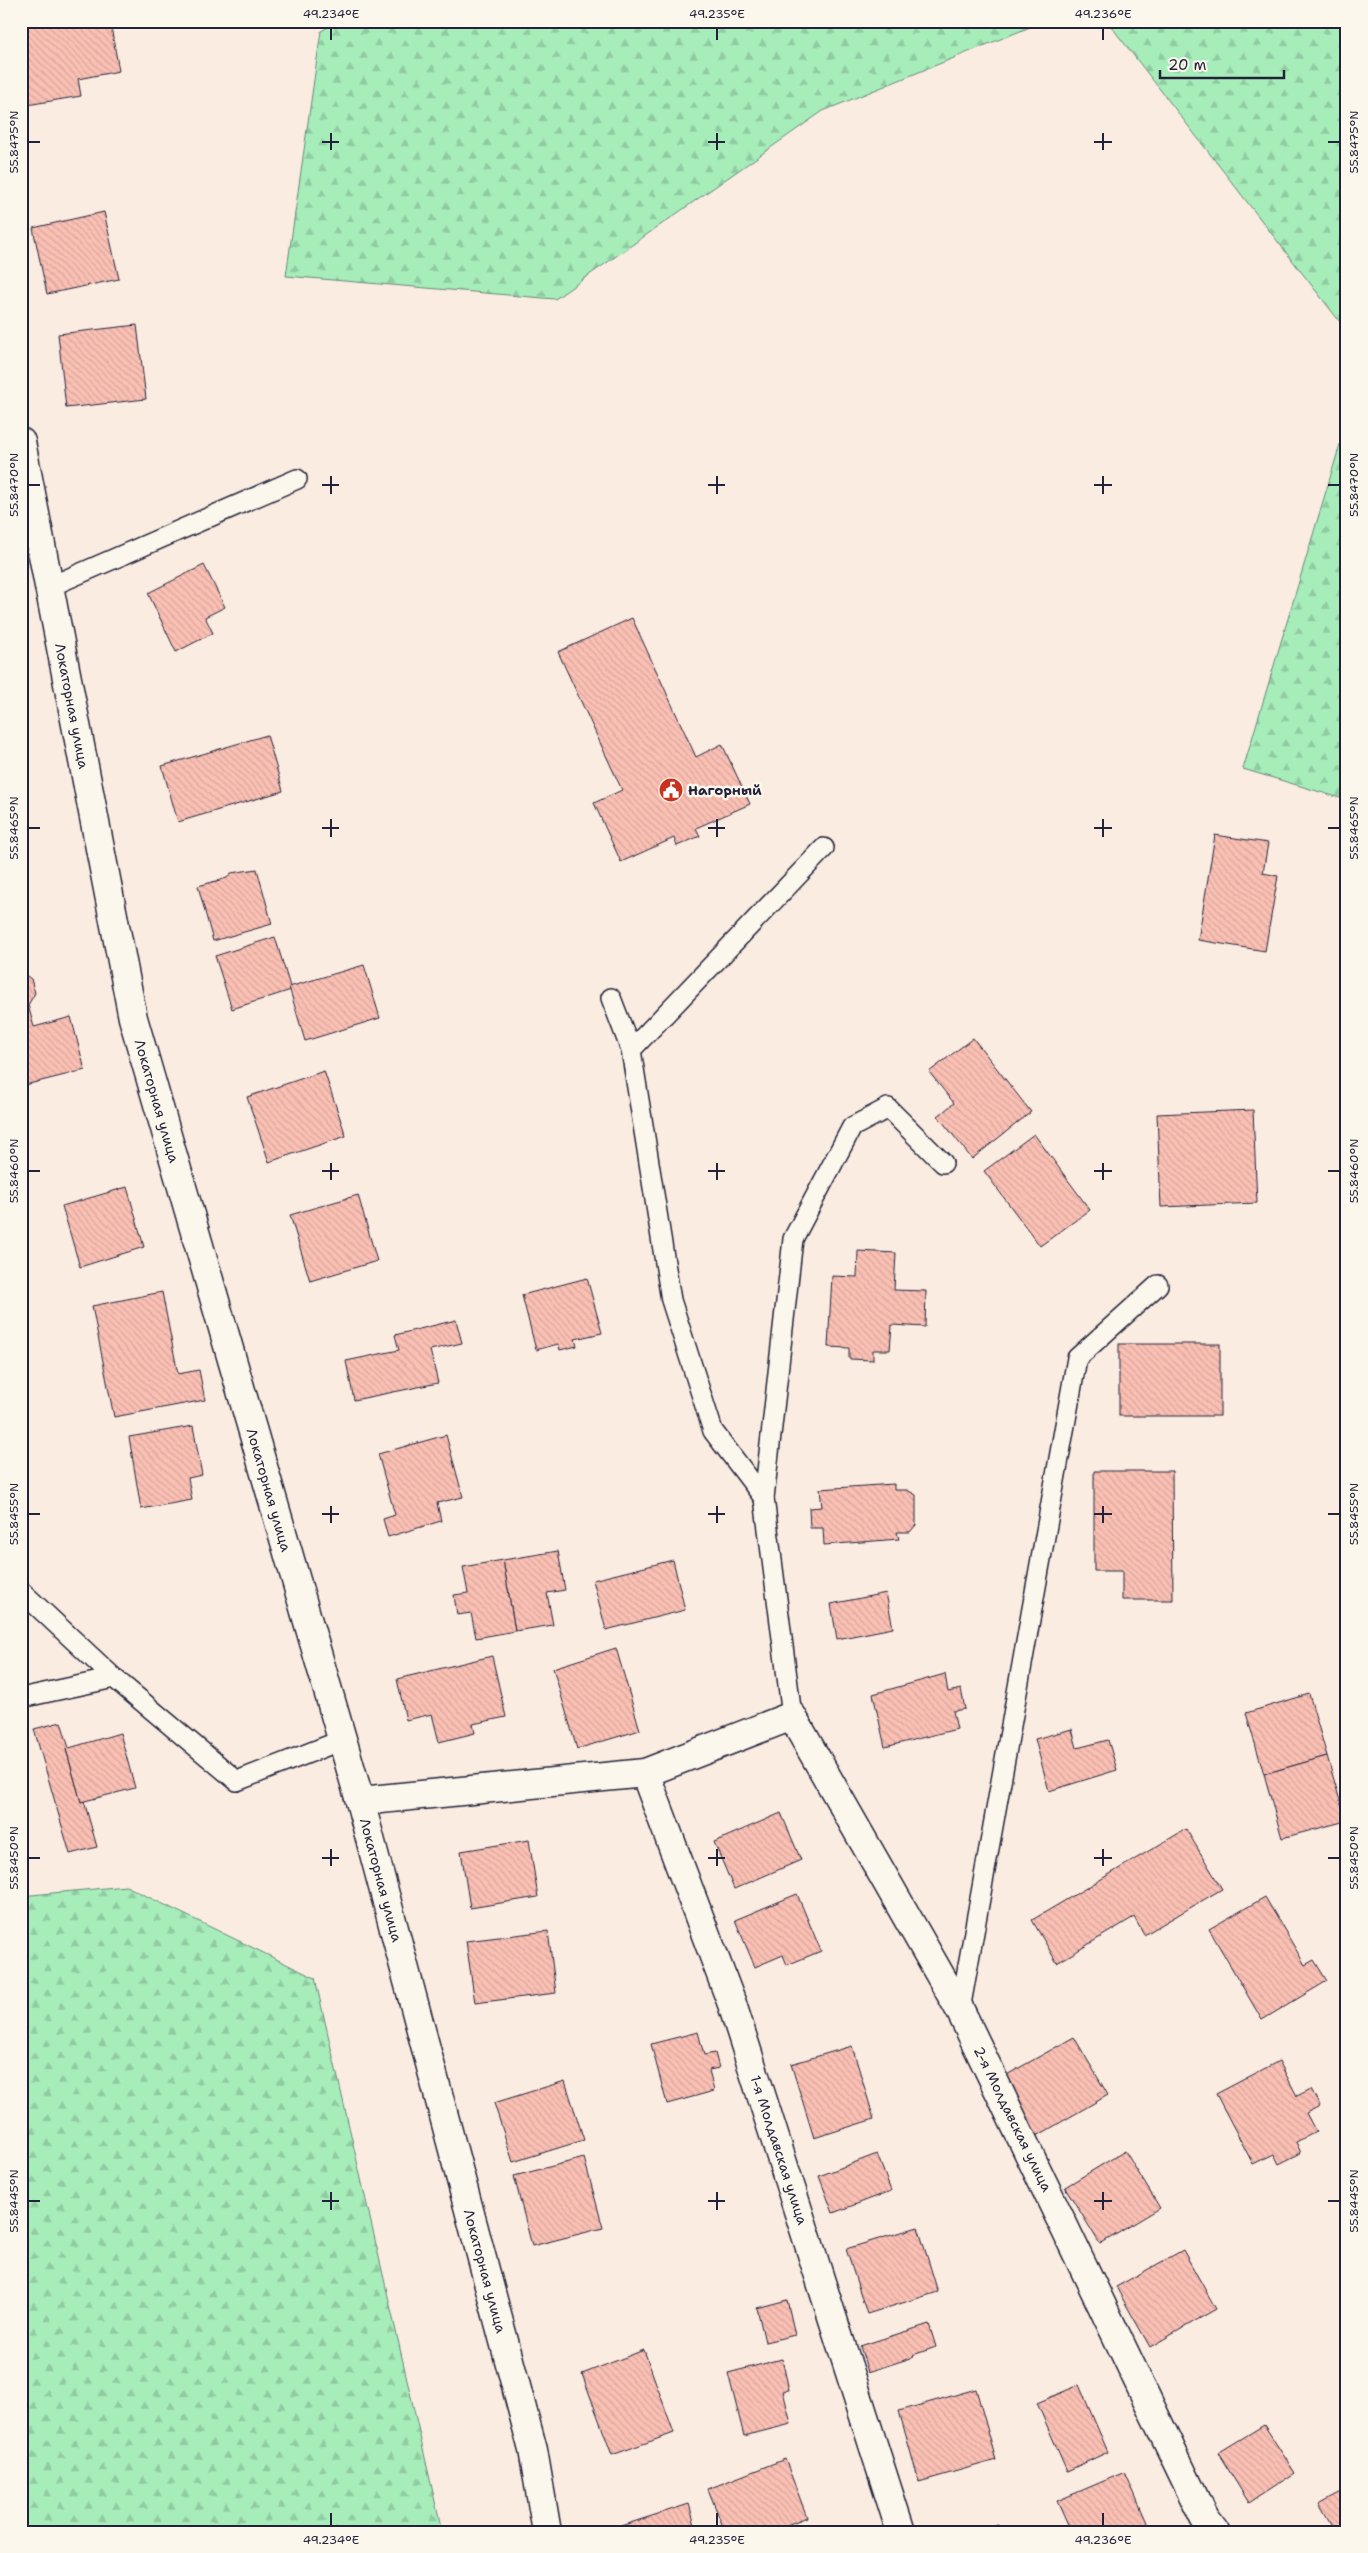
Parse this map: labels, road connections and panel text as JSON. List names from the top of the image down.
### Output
{
  "streets": {
    "street": ["Локаторная улица", "2-я Молдавская улица", "1-я Молдавская улица"]
  },
  "places": {
    "public building": ["Нагорный"]
  },
  "scale_bar": "20 m",
  "coordinates": [
    "49.234°E",
    "49.235°E",
    "49.236°E",
    "55.8475°N",
    "55.8470°N",
    "55.8465°N",
    "55.8460°N",
    "55.8455°N",
    "55.8450°N",
    "55.8445°N"
  ]
}
